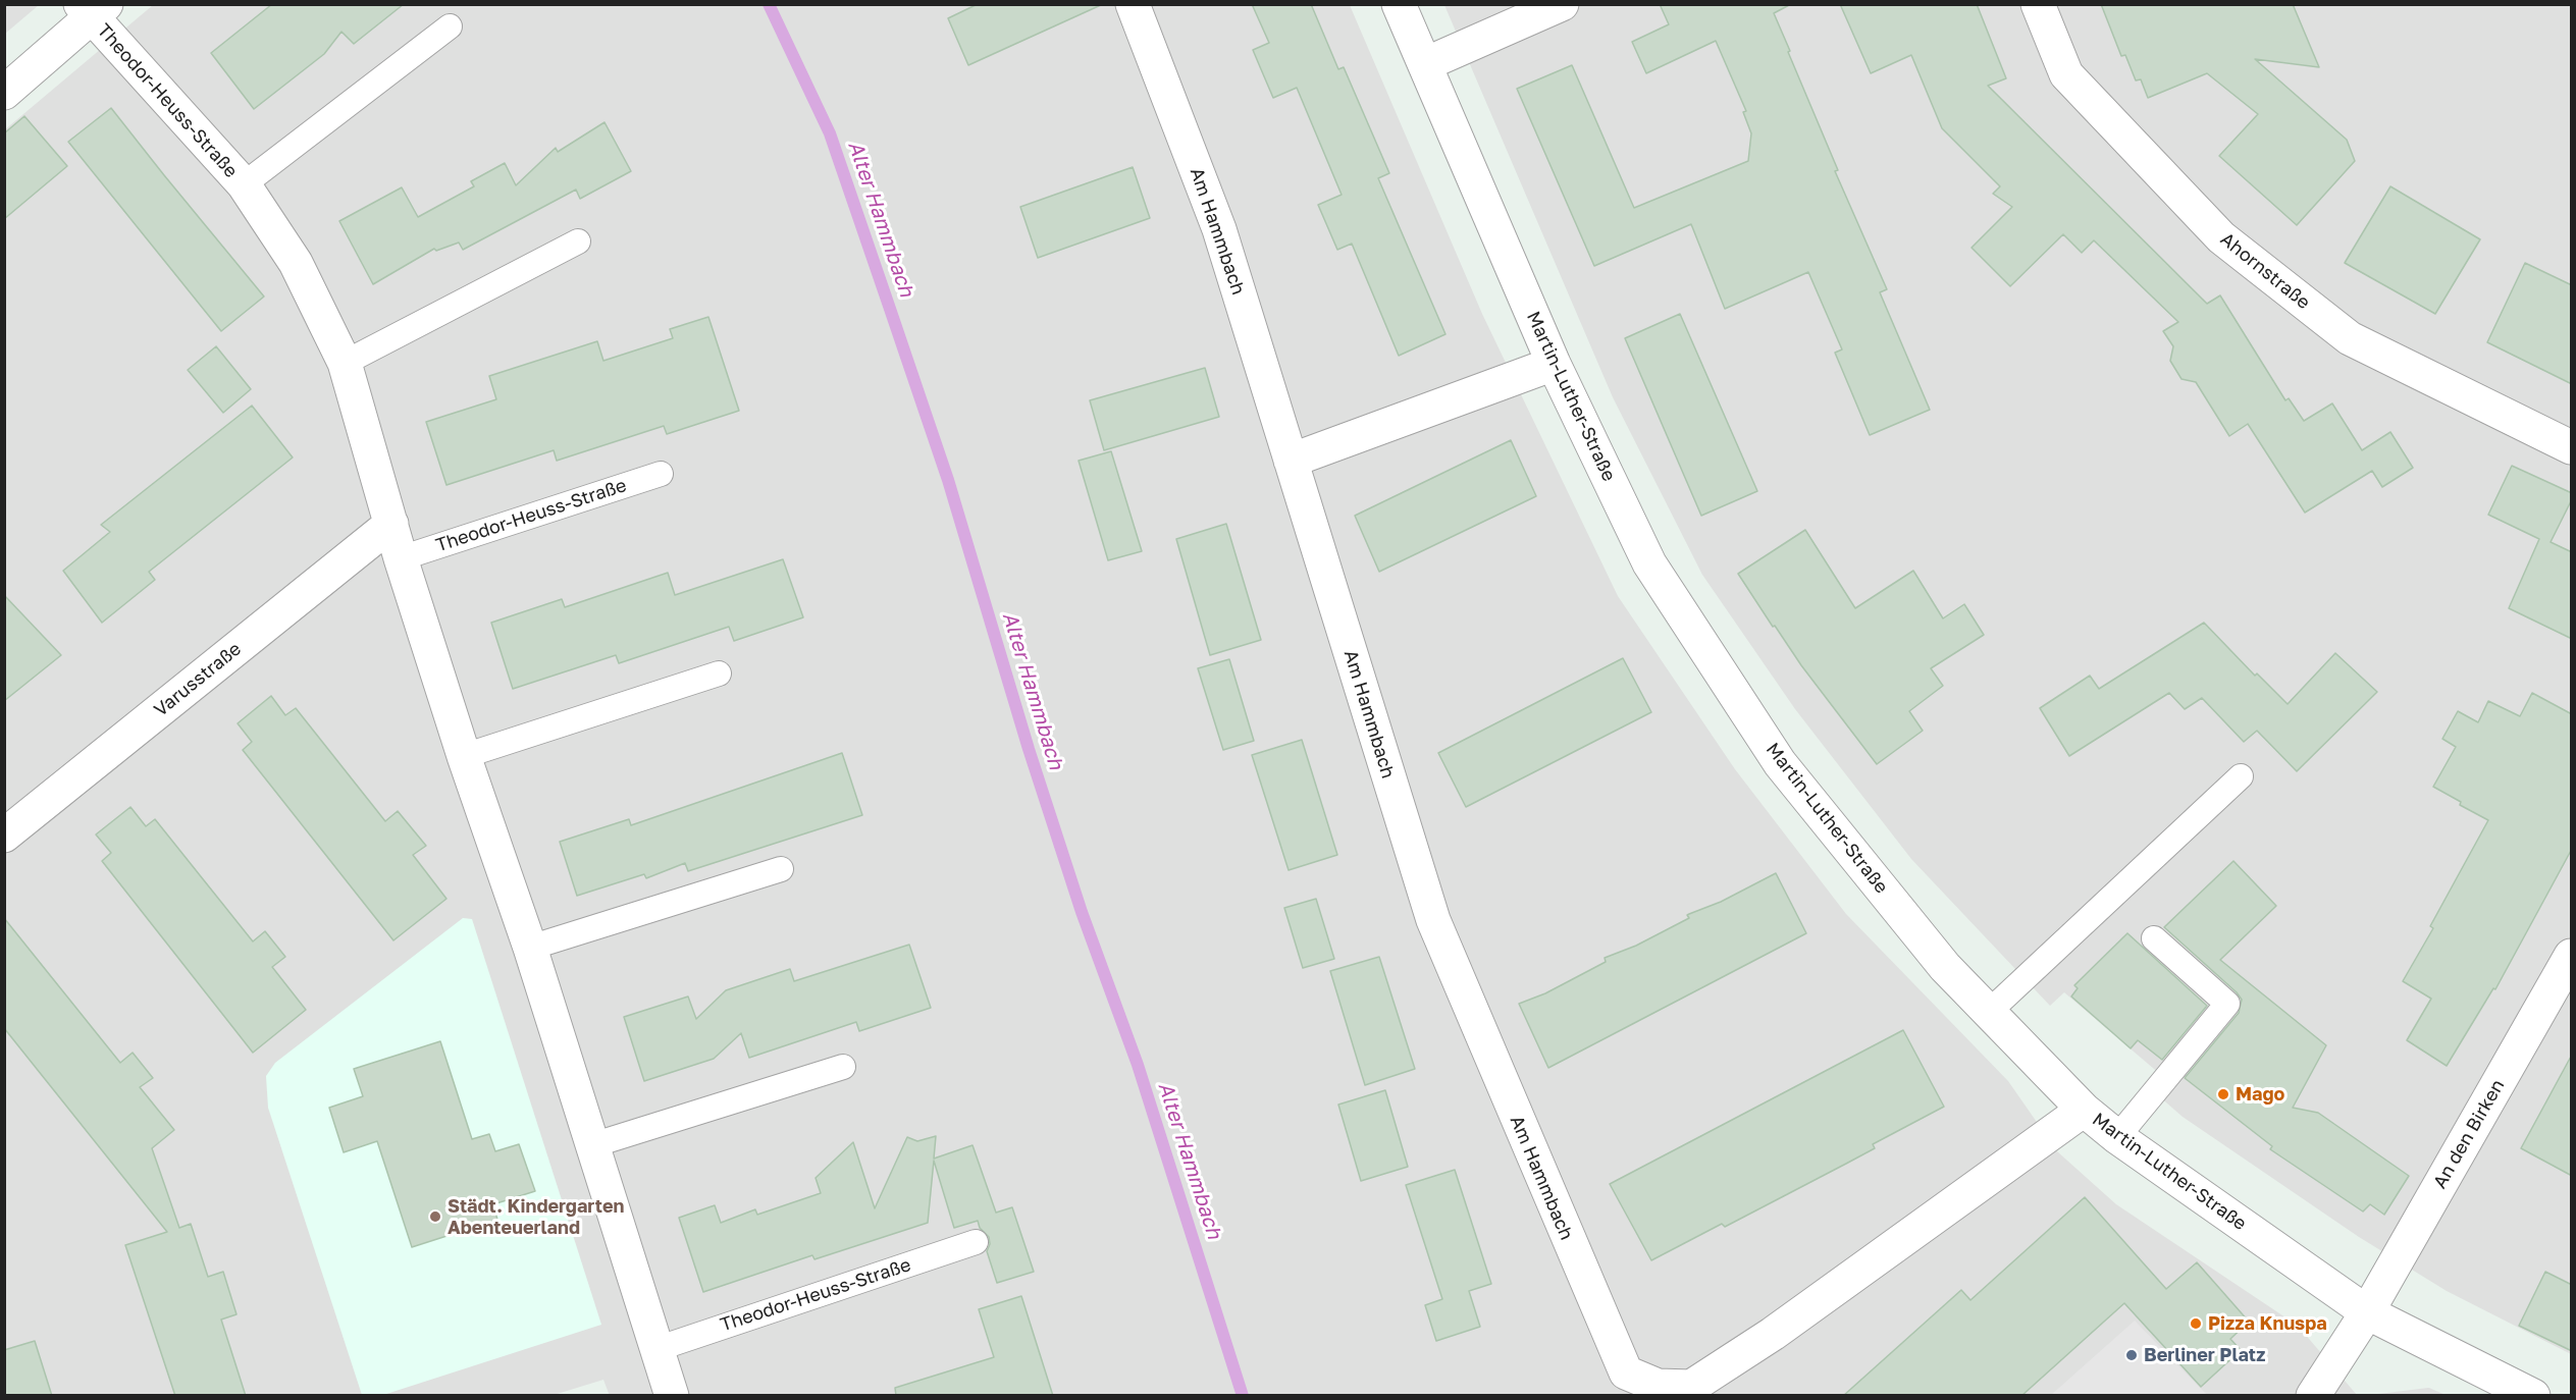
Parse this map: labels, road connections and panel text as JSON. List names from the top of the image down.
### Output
{
  "streets": {
    "street": [
      "Theodor-Heuss-Straße",
      "Am Hammbach",
      "Ahornstraße",
      "Martin-Luther-Straße",
      "Varusstraße",
      "An den Birken"
    ]
  },
  "crossings": [
    ["Theodor-Heuss-Straße", "Varusstraße"],
    ["Am Hammbach", "Martin-Luther-Straße"],
    ["Martin-Luther-Straße", "An den Birken"]
  ],
  "water": ["Alter Hammbach"],
  "places": [
    "Mago",
    "Städt. Kindergarten Abenteuerland",
    "Pizza Knuspa",
    "Berliner Platz"
  ]
}
